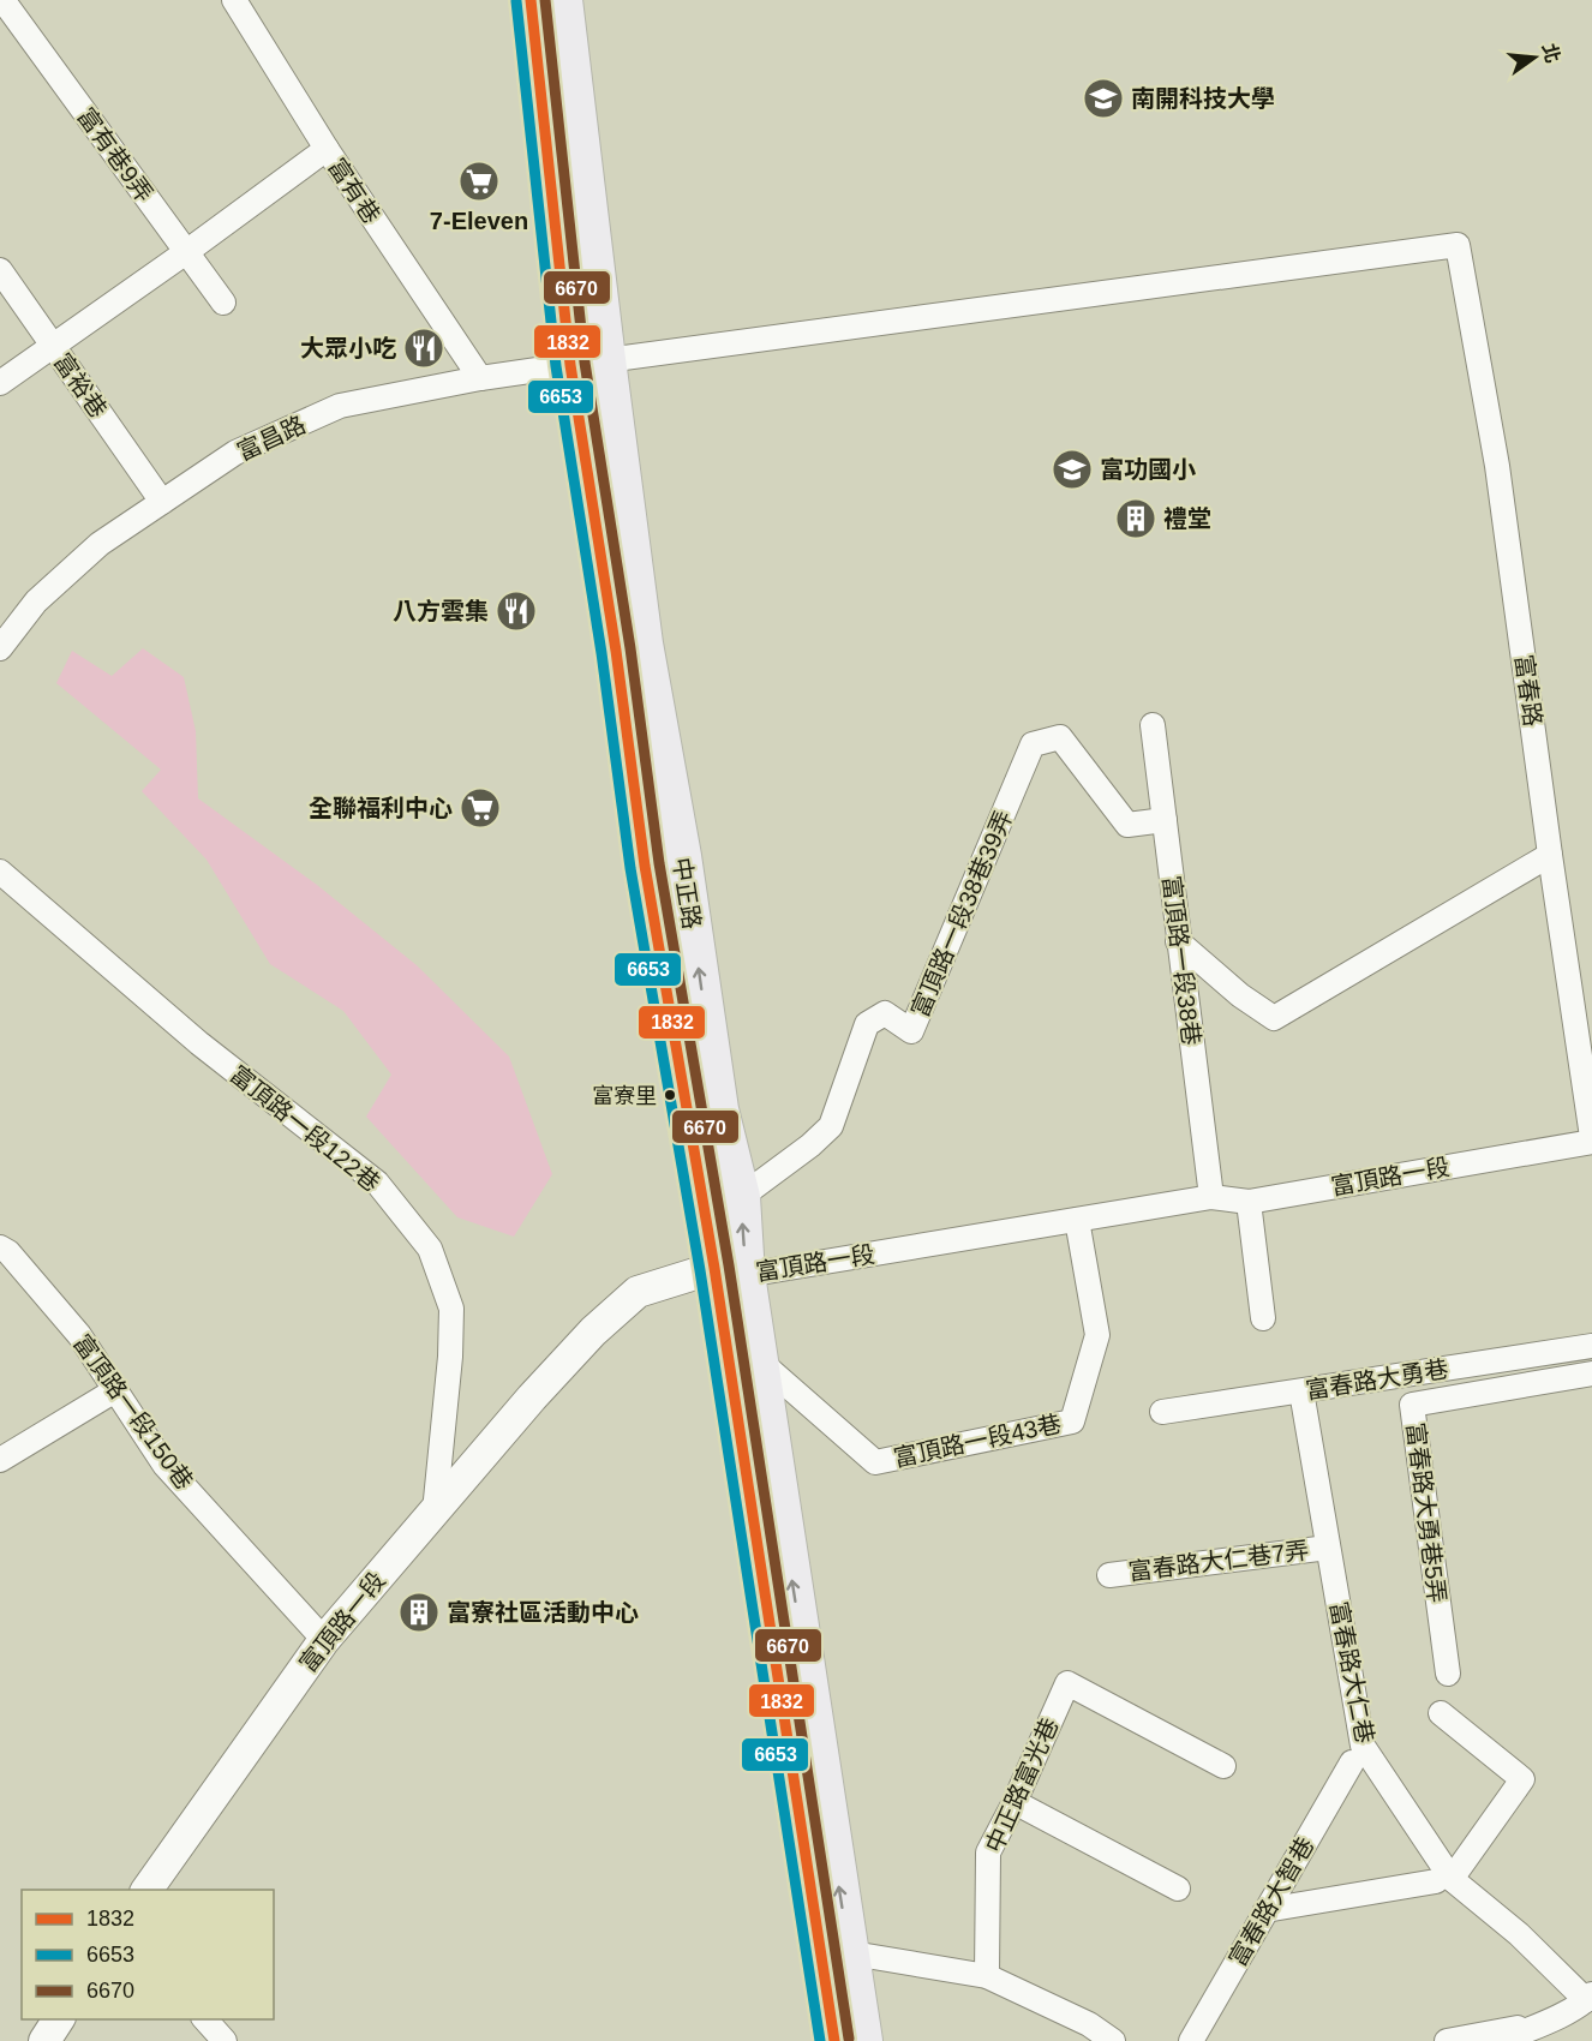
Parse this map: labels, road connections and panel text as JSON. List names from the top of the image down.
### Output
{
  "streets": {
    "main road": ["中正路"],
    "street": [
      "富有巷9弄",
      "富有巷",
      "富裕巷",
      "富昌路",
      "富春路",
      "富頂路一段38巷39弄",
      "富頂路一段38巷",
      "富頂路一段122巷",
      "富頂路一段",
      "富春路大勇巷",
      "富頂路一段150巷",
      "富頂路一段43巷",
      "富春路大勇巷5弄",
      "富春路大仁巷7弄",
      "富春路大仁巷",
      "中正路富光巷",
      "富春路大智巷"
    ]
  },
  "crossings": [
    ["富有巷", "富昌路"],
    ["富裕巷", "富昌路"],
    ["富昌路", "富春路"],
    ["富昌路", "中正路"],
    ["富春路", "富頂路一段"],
    ["中正路", "富頂路一段38巷39弄"],
    ["中正路", "富頂路一段"],
    ["中正路", "富頂路一段43巷"],
    ["富頂路一段38巷39弄", "富頂路一段38巷"],
    ["富頂路一段38巷", "富頂路一段"],
    ["富頂路一段122巷", "富頂路一段"],
    ["富頂路一段", "富頂路一段150巷"],
    ["富頂路一段", "富頂路一段43巷"],
    ["富春路大勇巷", "富春路大仁巷"],
    ["富春路大仁巷7弄", "富春路大仁巷"]
  ],
  "places": {
    "school or university": ["南開科技大學", "富功國小"],
    "supermarket": ["7-Eleven", "全聯福利中心"],
    "restaurant": ["大眾小吃", "八方雲集"],
    "building": ["禮堂", "富寮社區活動中心"],
    "other": ["富寮里"]
  },
  "lines": ["transit line 1832", "transit line 6670", "transit line 6653"],
  "legend": ["1832", "6653", "6670"],
  "north": "right"
}
